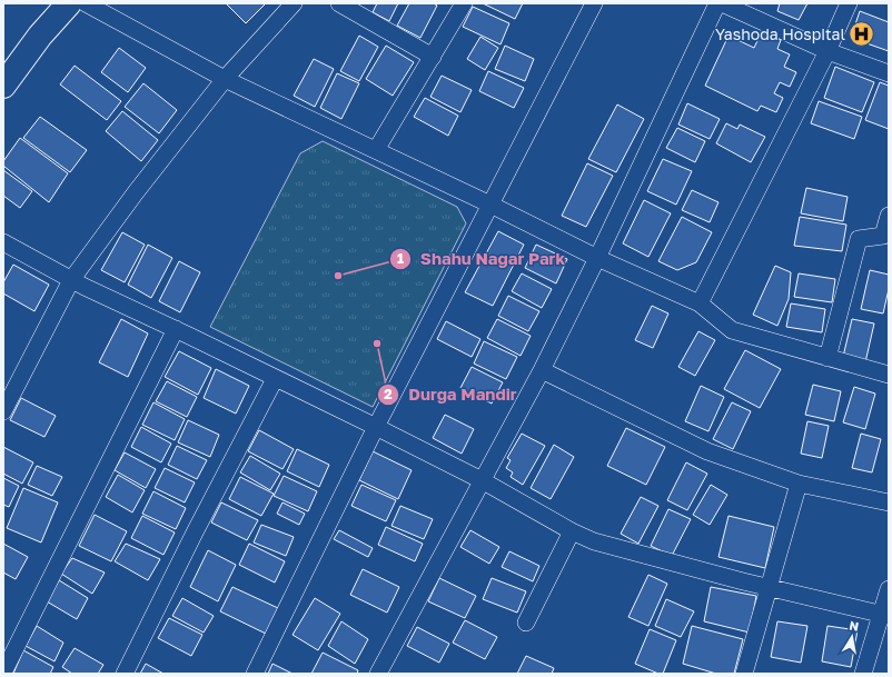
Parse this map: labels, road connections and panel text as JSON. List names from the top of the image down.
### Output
{
  "places": {
    "hospital": ["Yashoda Hospital"],
    "other": ["Shahu Nagar Park", "Durga Mandir"]
  },
  "north": "top"
}
